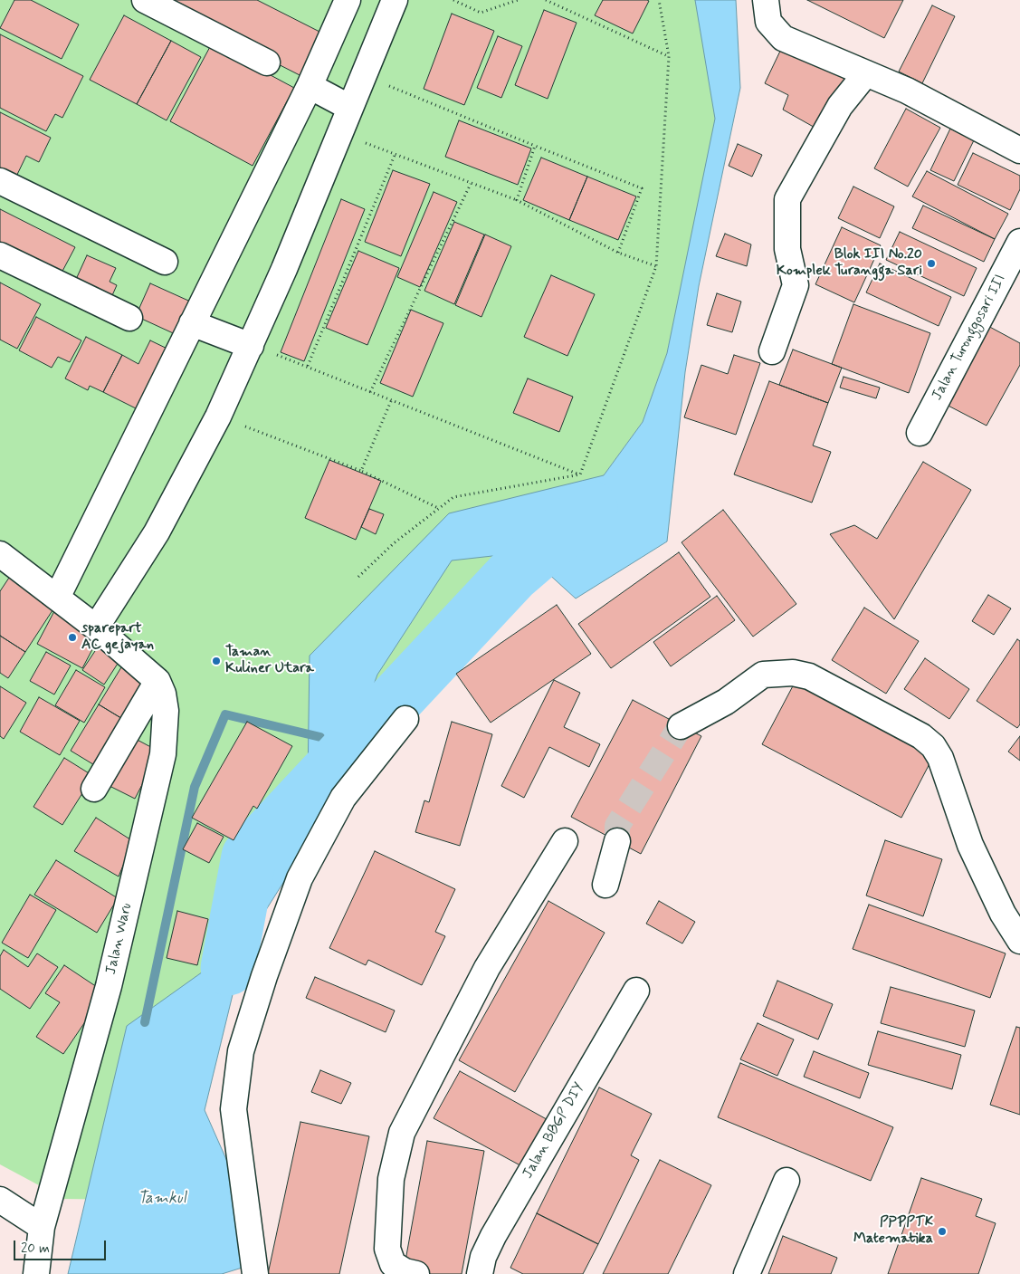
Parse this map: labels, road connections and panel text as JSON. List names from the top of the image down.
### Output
{
  "streets": {
    "street": ["Jalan Turonggosari III", "Jalan Waru", "Jalan BBGP DIY"]
  },
  "water": ["Tamkul"],
  "places": [
    "Blok III No.20 Komplek Turangga Sari",
    "sparepart AC gejayan",
    "Taman Kuliner Utara",
    "PPPPTK Matematika"
  ],
  "scale_bar": "20 m"
}
